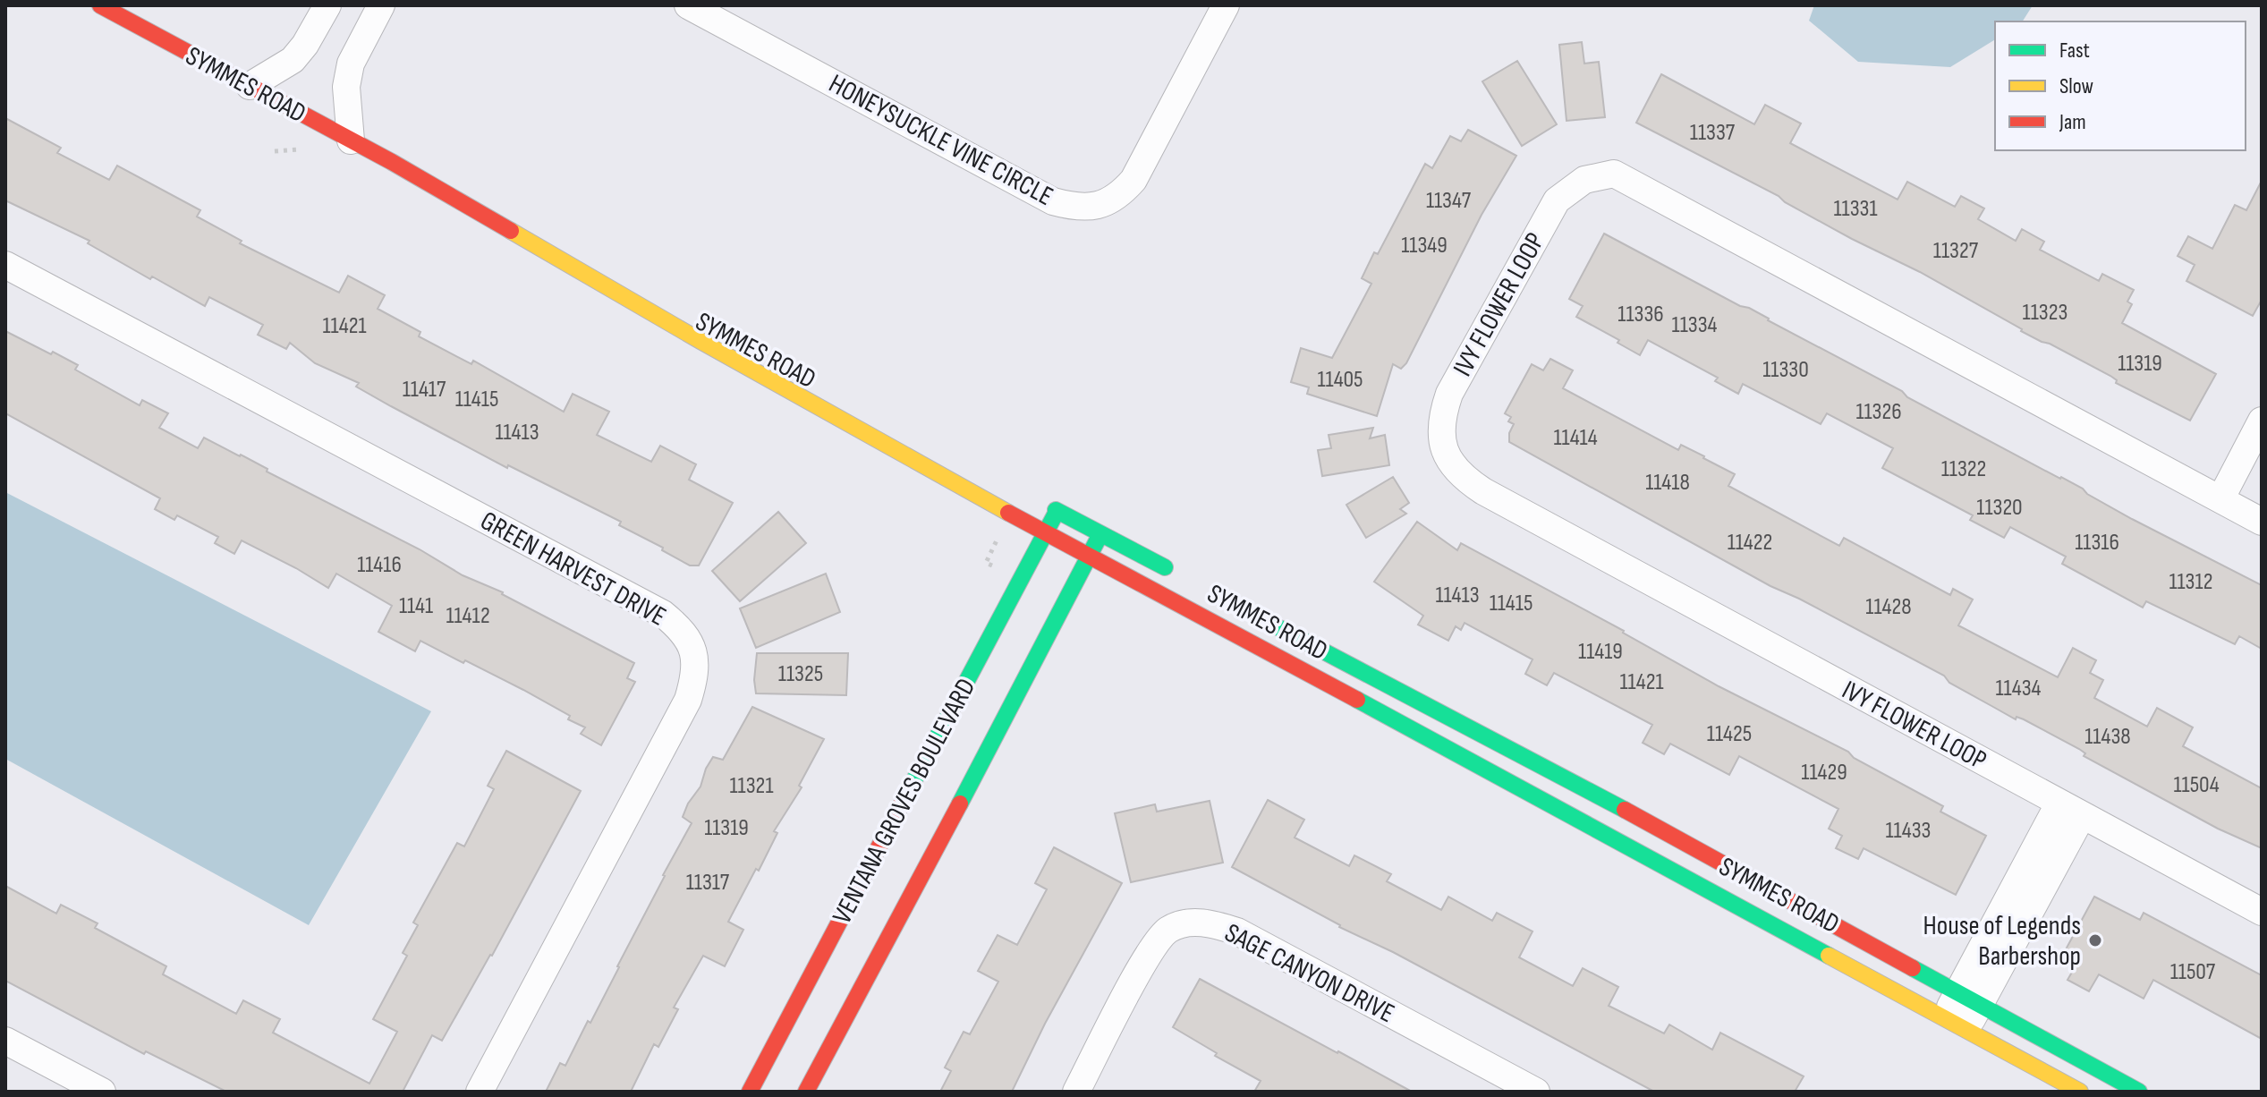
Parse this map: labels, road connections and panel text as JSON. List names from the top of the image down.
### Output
{
  "streets": {
    "street": [
      "SYMMES ROAD",
      "HONEYSUCKLE VINE CIRCLE",
      "IVY FLOWER LOOP",
      "GREEN HARVEST DRIVE",
      "VENTANA GROVES BOULEVARD",
      "SAGE CANYON DRIVE"
    ]
  },
  "crossings": [
    ["SYMMES ROAD", "VENTANA GROVES BOULEVARD"]
  ],
  "places": ["House of Legends Barbershop"],
  "house_numbers": [
    "11337",
    "11347",
    "11331",
    "11349",
    "11327",
    "11323",
    "11336",
    "11334",
    "11421",
    "11319",
    "11330",
    "11405",
    "11417",
    "11415",
    "11326",
    "11413",
    "11414",
    "11322",
    "11418",
    "11320",
    "11422",
    "11316",
    "11416",
    "11312",
    "11413",
    "11415",
    "1141",
    "11428",
    "11412",
    "11419",
    "11325",
    "11421",
    "11434",
    "11425",
    "11438",
    "11429",
    "11504",
    "11321",
    "11319",
    "11433",
    "11317",
    "11507"
  ],
  "legend": ["Fast", "Slow", "Jam"]
}
